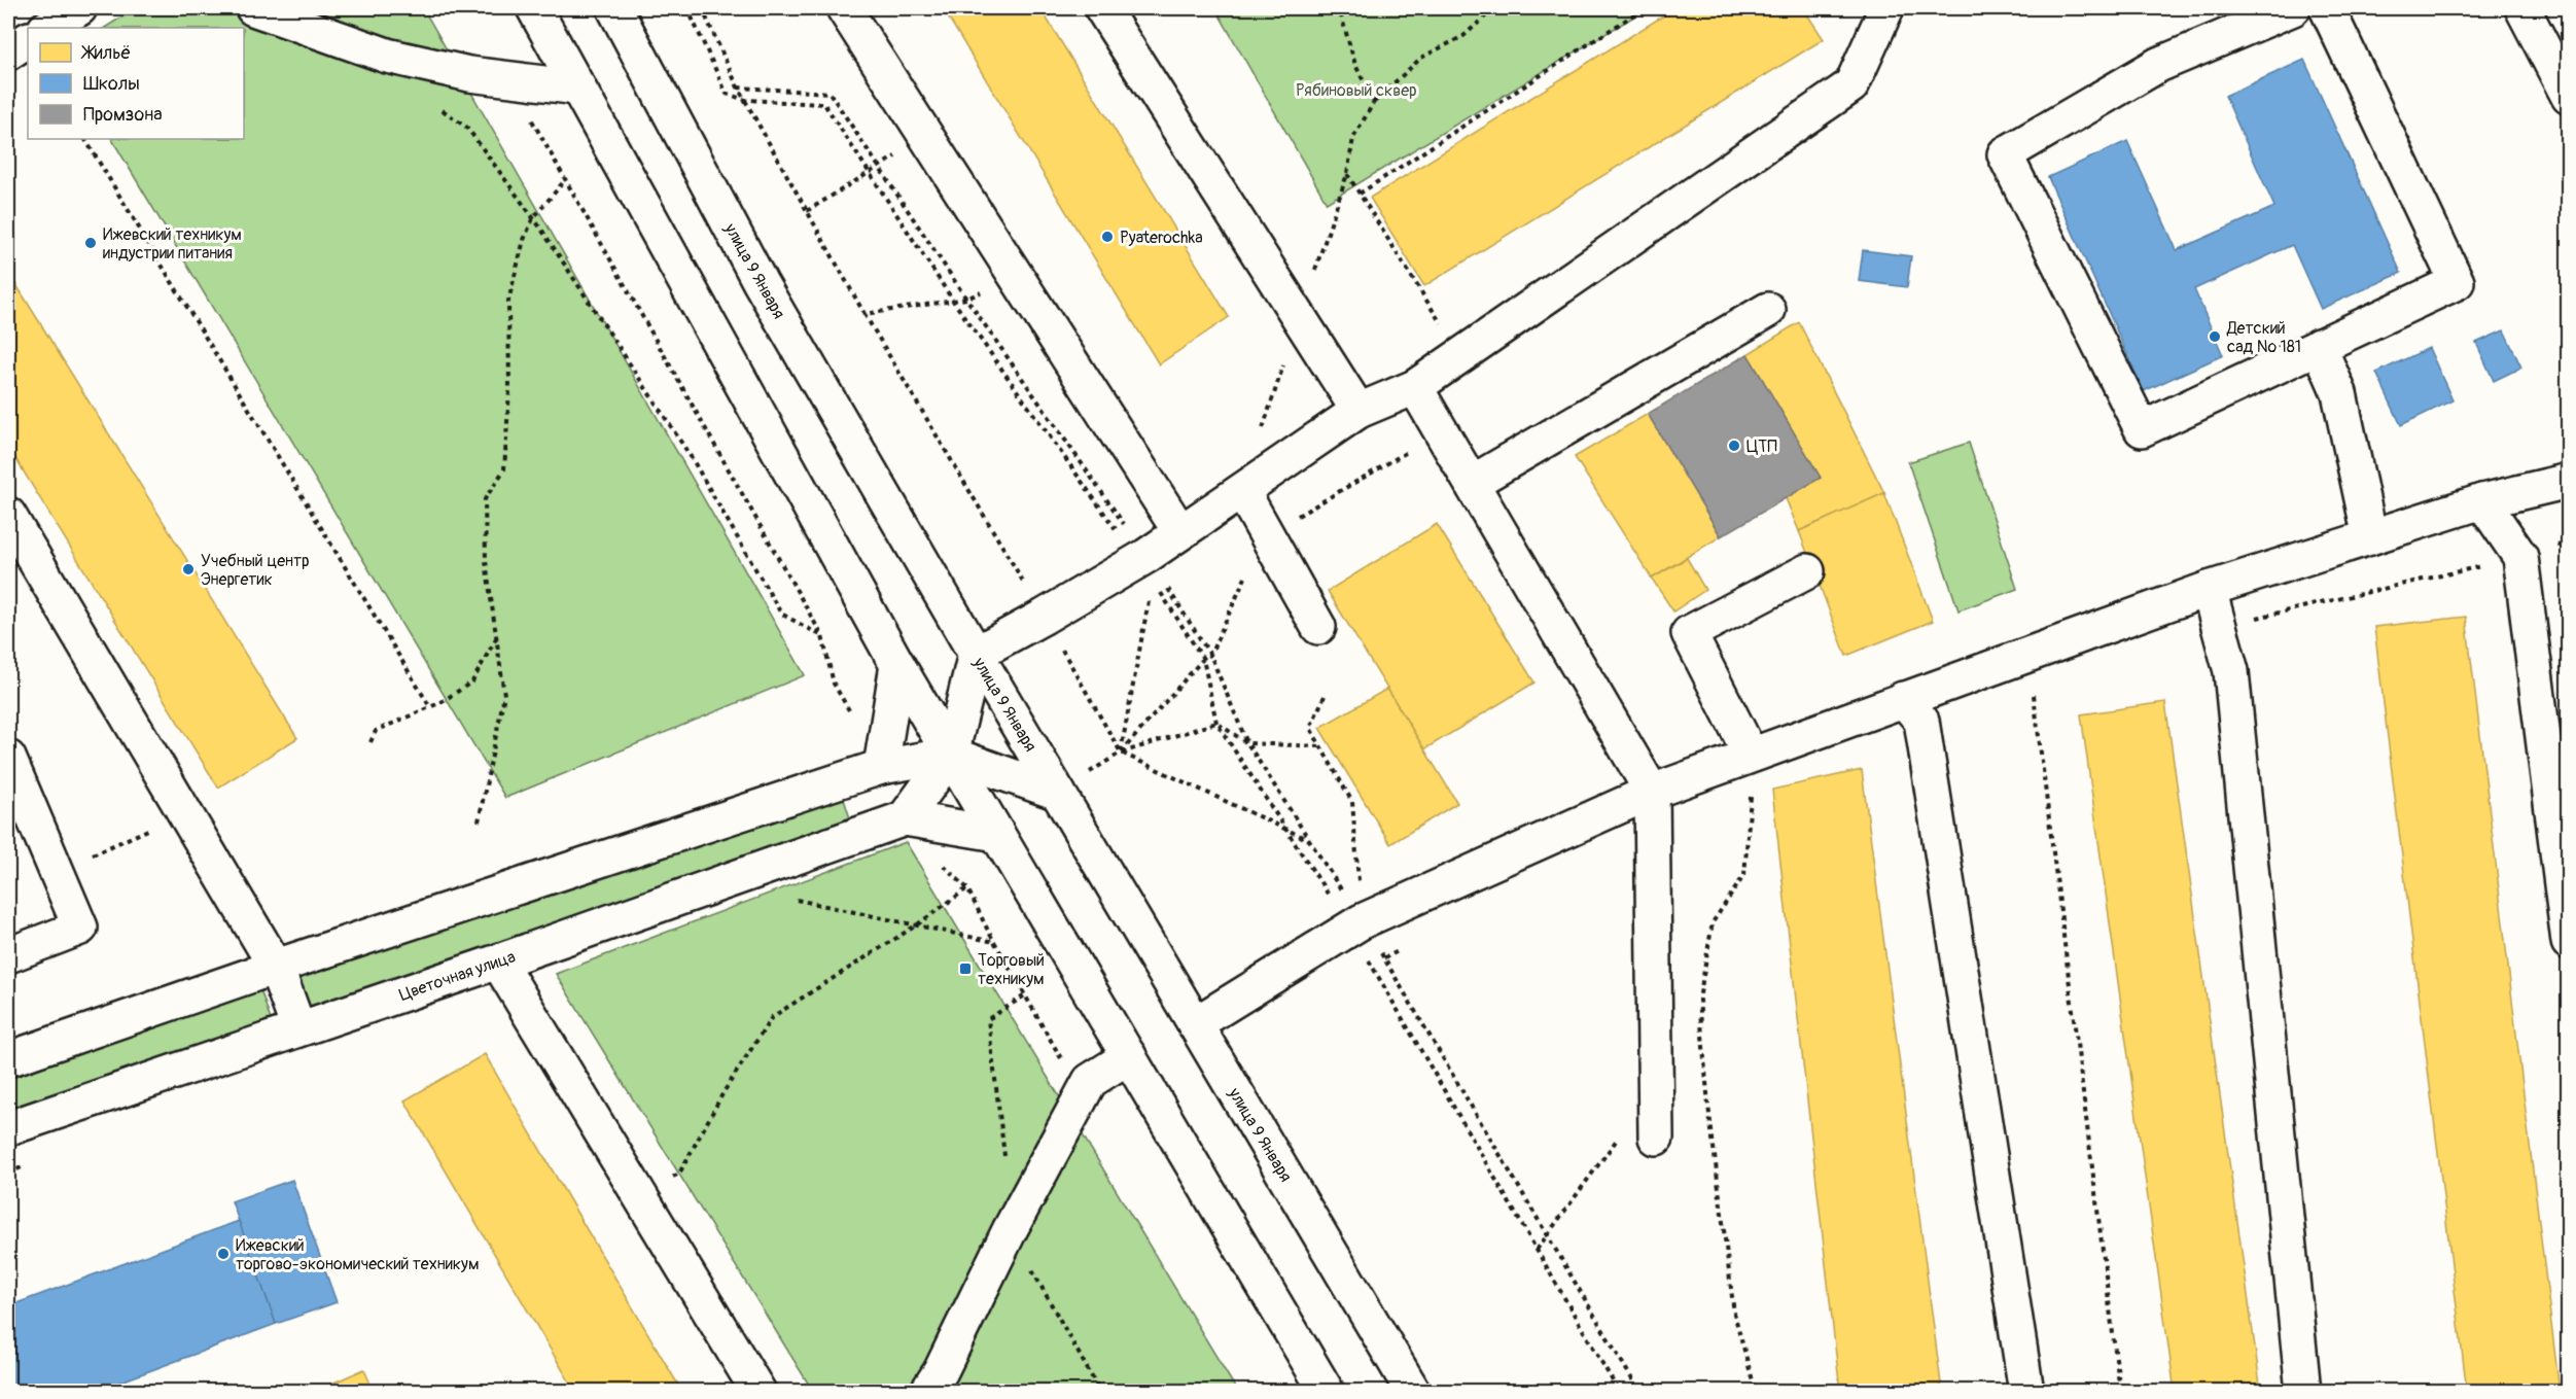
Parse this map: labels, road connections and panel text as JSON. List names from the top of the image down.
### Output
{
  "streets": {
    "street": ["улица 9 Января", "Цветочная улица"]
  },
  "parks": ["Рябиновый сквер"],
  "places": {
    "other": [
      "Pyaterochka",
      "Ижевский техникум индустрии питания",
      "Детский сад № 181",
      "ЦТП",
      "Учебный центр Энергетик",
      "Ижевский торгово-экономический техникум"
    ],
    "transit": ["Торговый техникум"]
  },
  "legend": ["Жильё", "Школы", "Промзона"]
}
